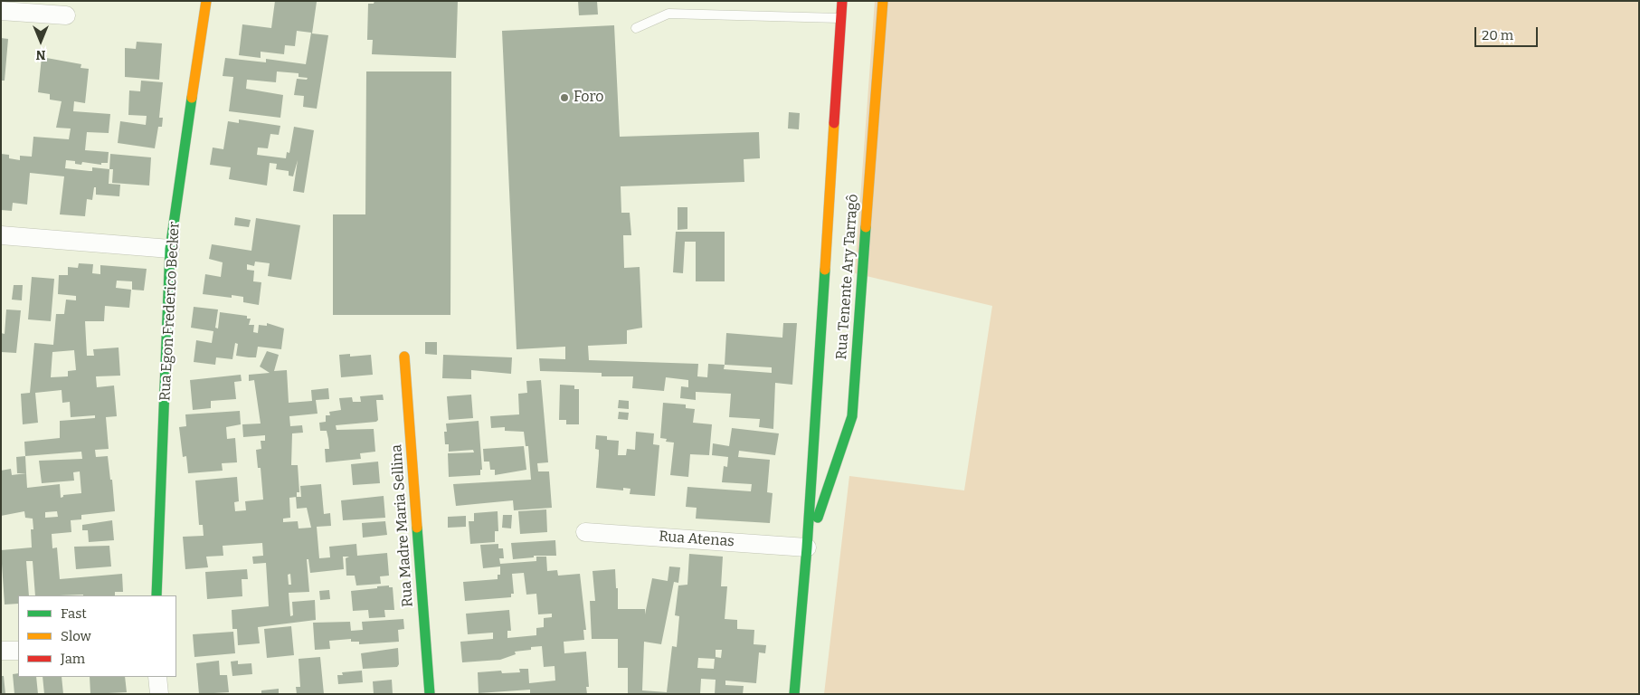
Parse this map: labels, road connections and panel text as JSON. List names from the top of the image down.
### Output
{
  "streets": {
    "main road": ["Rua Tenente Ary Tarragô", "Rua Egon Frederico Becker", "Rua Madre Maria Sellina"],
    "street": ["Rua Atenas"]
  },
  "crossings": [
    ["Rua Tenente Ary Tarragô", "Rua Atenas"]
  ],
  "places": ["Foro"],
  "legend": ["Fast", "Slow", "Jam"],
  "scale_bar": "20 m",
  "north": "bottom"
}
